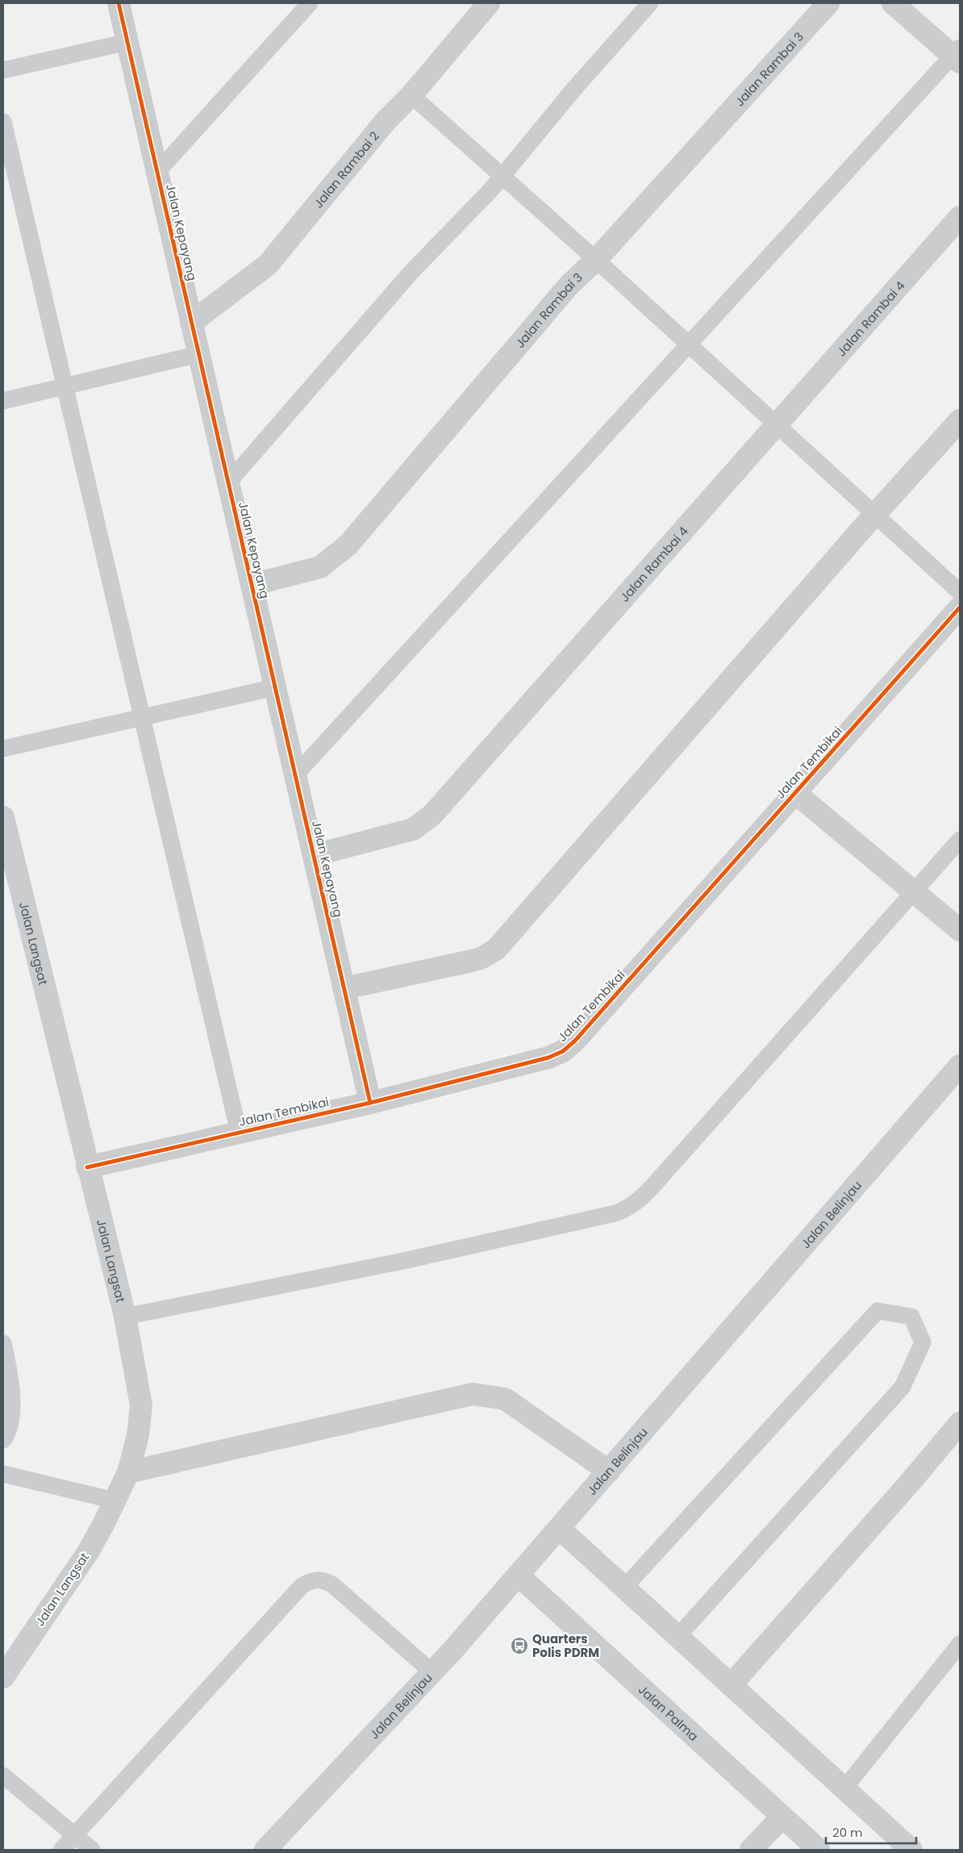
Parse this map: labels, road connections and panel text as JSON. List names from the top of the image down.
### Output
{
  "streets": {
    "street": [
      "Jalan Rambai 3",
      "Jalan Rambai 2",
      "Jalan Kepayang",
      "Jalan Rambai 4",
      "Jalan Tembikai",
      "Jalan Langsat",
      "Jalan Belinjau",
      "Jalan Palma"
    ]
  },
  "crossings": [
    ["Jalan Rambai 3", "Jalan Kepayang"],
    ["Jalan Rambai 2", "Jalan Kepayang"],
    ["Jalan Kepayang", "Jalan Rambai 4"],
    ["Jalan Kepayang", "Jalan Tembikai"],
    ["Jalan Tembikai", "Jalan Langsat"],
    ["Jalan Belinjau", "Jalan Palma"]
  ],
  "places": {
    "bus stop": ["Quarters Polis PDRM"]
  },
  "scale_bar": "20 m"
}
